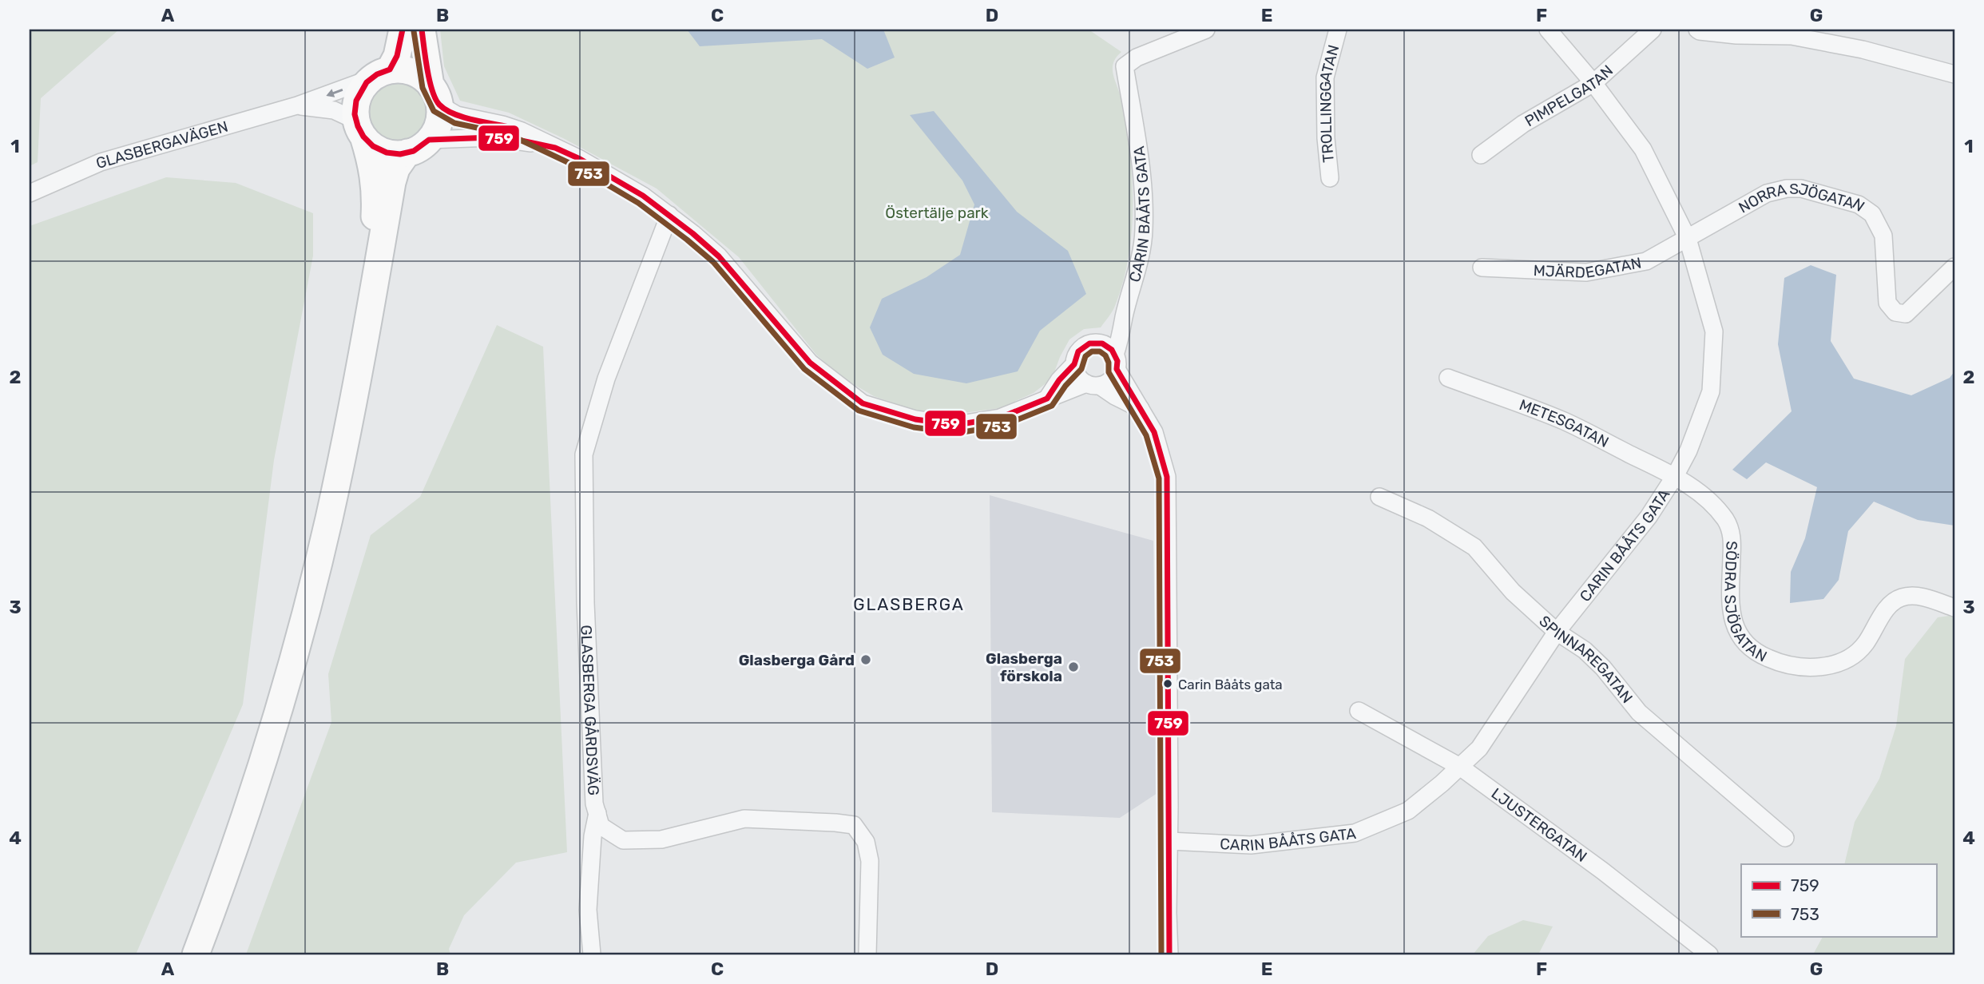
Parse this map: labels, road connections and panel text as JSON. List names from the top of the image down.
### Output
{
  "streets": {
    "street": [
      "PIMPELGATAN",
      "TROLLINGGATAN",
      "GLASBERGAVÄGEN",
      "NORRA SJÖGATAN",
      "CARIN BÅÅTS GATA",
      "MJÄRDEGATAN",
      "METESGATAN",
      "SÖDRA SJÖGATAN",
      "SPINNAREGATAN",
      "GLASBERGA GÅRDSVÄG",
      "LJUSTERGATAN"
    ]
  },
  "crossings": [
    ["PIMPELGATAN", "CARIN BÅÅTS GATA"],
    ["NORRA SJÖGATAN", "CARIN BÅÅTS GATA"],
    ["NORRA SJÖGATAN", "MJÄRDEGATAN"],
    ["CARIN BÅÅTS GATA", "MJÄRDEGATAN"],
    ["CARIN BÅÅTS GATA", "METESGATAN"],
    ["CARIN BÅÅTS GATA", "SÖDRA SJÖGATAN"],
    ["CARIN BÅÅTS GATA", "SPINNAREGATAN"],
    ["CARIN BÅÅTS GATA", "LJUSTERGATAN"],
    ["METESGATAN", "SÖDRA SJÖGATAN"]
  ],
  "districts": ["GLASBERGA"],
  "parks": ["Östertälje park"],
  "places": ["Glasberga Gård", "Glasberga förskola", "Carin Bååts gata"],
  "lines": ["transit line 759", "transit line 753"],
  "legend": ["759", "753"],
  "grid": {
    "columns": [
      "A",
      "B",
      "C",
      "D",
      "E",
      "F",
      "G"
    ],
    "rows": [
      "1",
      "2",
      "3",
      "4"
    ]
  }
}
